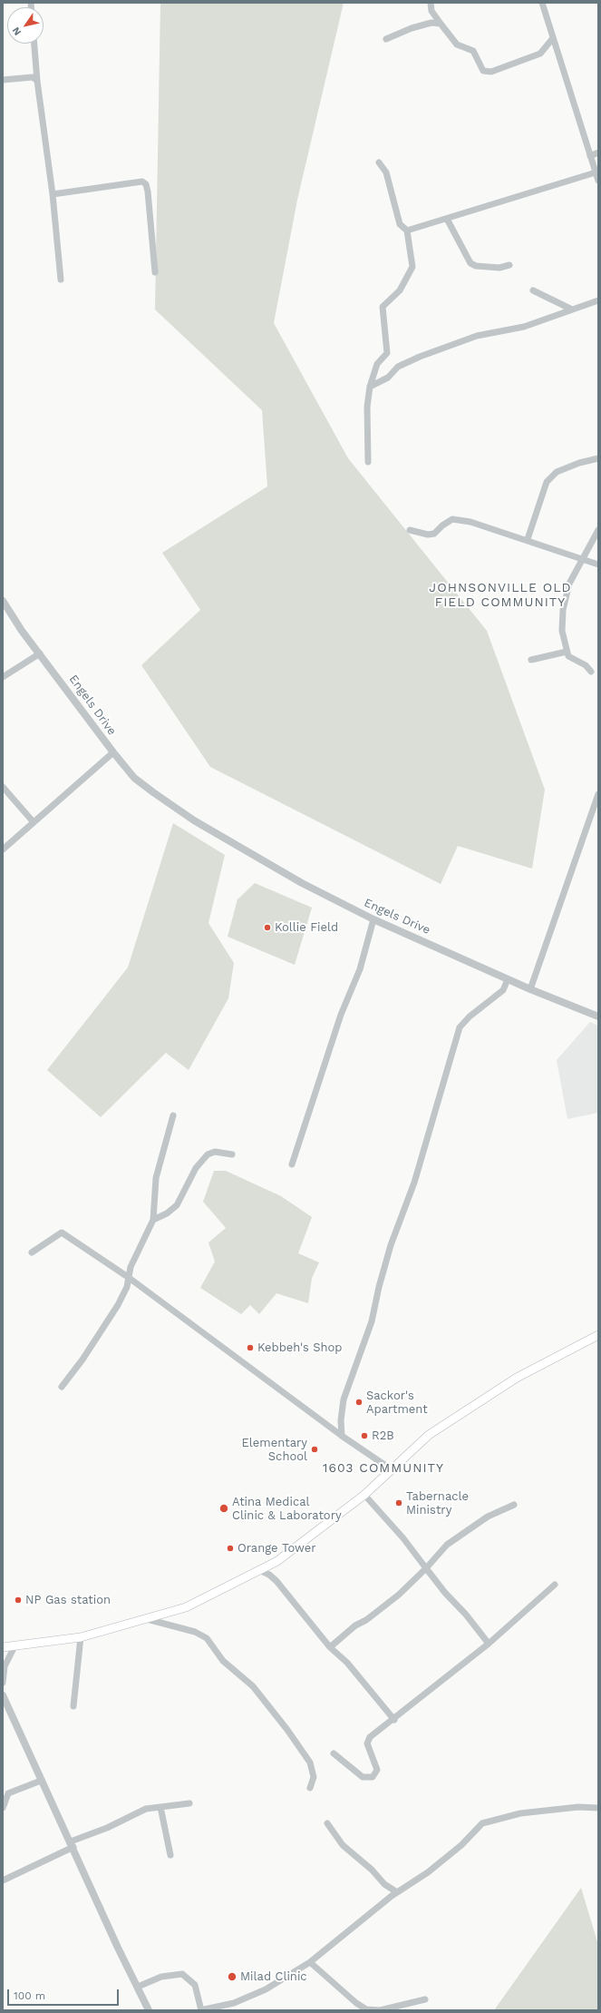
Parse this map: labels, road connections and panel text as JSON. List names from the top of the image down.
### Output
{
  "streets": {
    "street": ["Engels Drive"]
  },
  "districts": ["JOHNSONVILLE OLD FIELD COMMUNITY", "1603 COMMUNITY"],
  "places": [
    "Kollie Field",
    "Kebbeh's Shop",
    "Sackor's Apartment",
    "R2B",
    "Elementary School",
    "Tabernacle Ministry",
    "Atina Medical Clinic & Laboratory",
    "Orange Tower",
    "NP Gas station",
    "Milad Clinic"
  ],
  "scale_bar": "100 m",
  "north": "bottom left"
}
